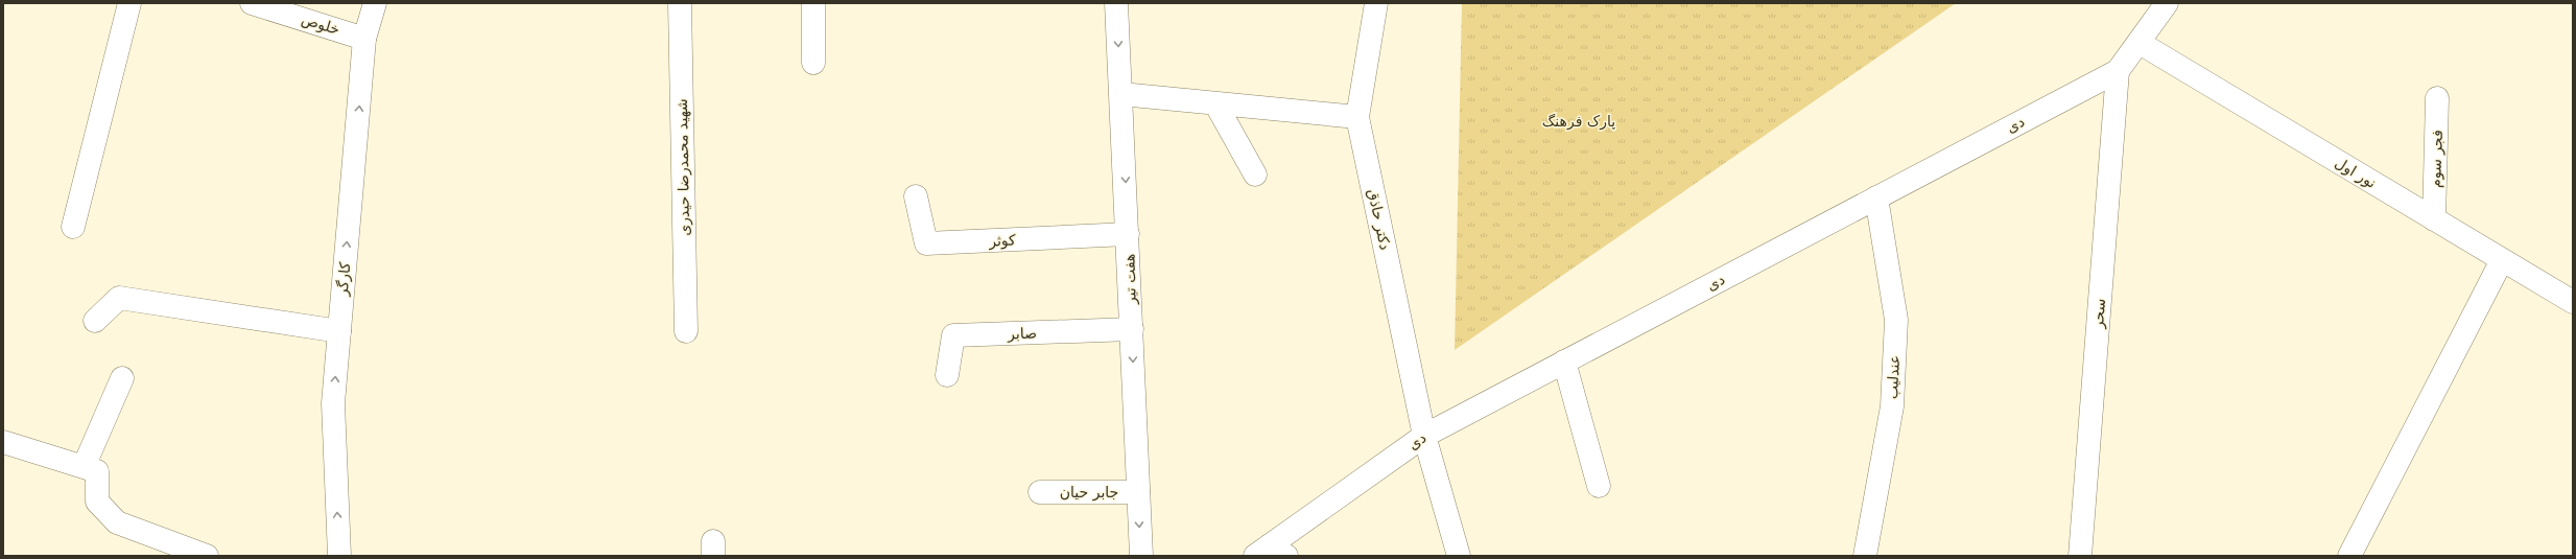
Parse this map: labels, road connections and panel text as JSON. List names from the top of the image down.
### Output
{
  "streets": {
    "street": [
      "خلوص",
      "دی",
      "فجر سوم",
      "شهید محمدرضا حیدری",
      "نور اول",
      "دکتر حاذق",
      "کوثر",
      "کارگر",
      "هفت تیر",
      "سحر",
      "صابر",
      "عندلیب",
      "جابر حیان"
    ]
  },
  "crossings": [
    ["خلوص", "کارگر"],
    ["دی", "نور اول"],
    ["دی", "دکتر حاذق"],
    ["دی", "سحر"],
    ["دی", "عندلیب"],
    ["فجر سوم", "نور اول"],
    ["کوثر", "هفت تیر"],
    ["هفت تیر", "صابر"],
    ["هفت تیر", "جابر حیان"]
  ],
  "one_way": ["کارگر", "هفت تیر"],
  "parks": ["پارک فرهنگ"]
}
